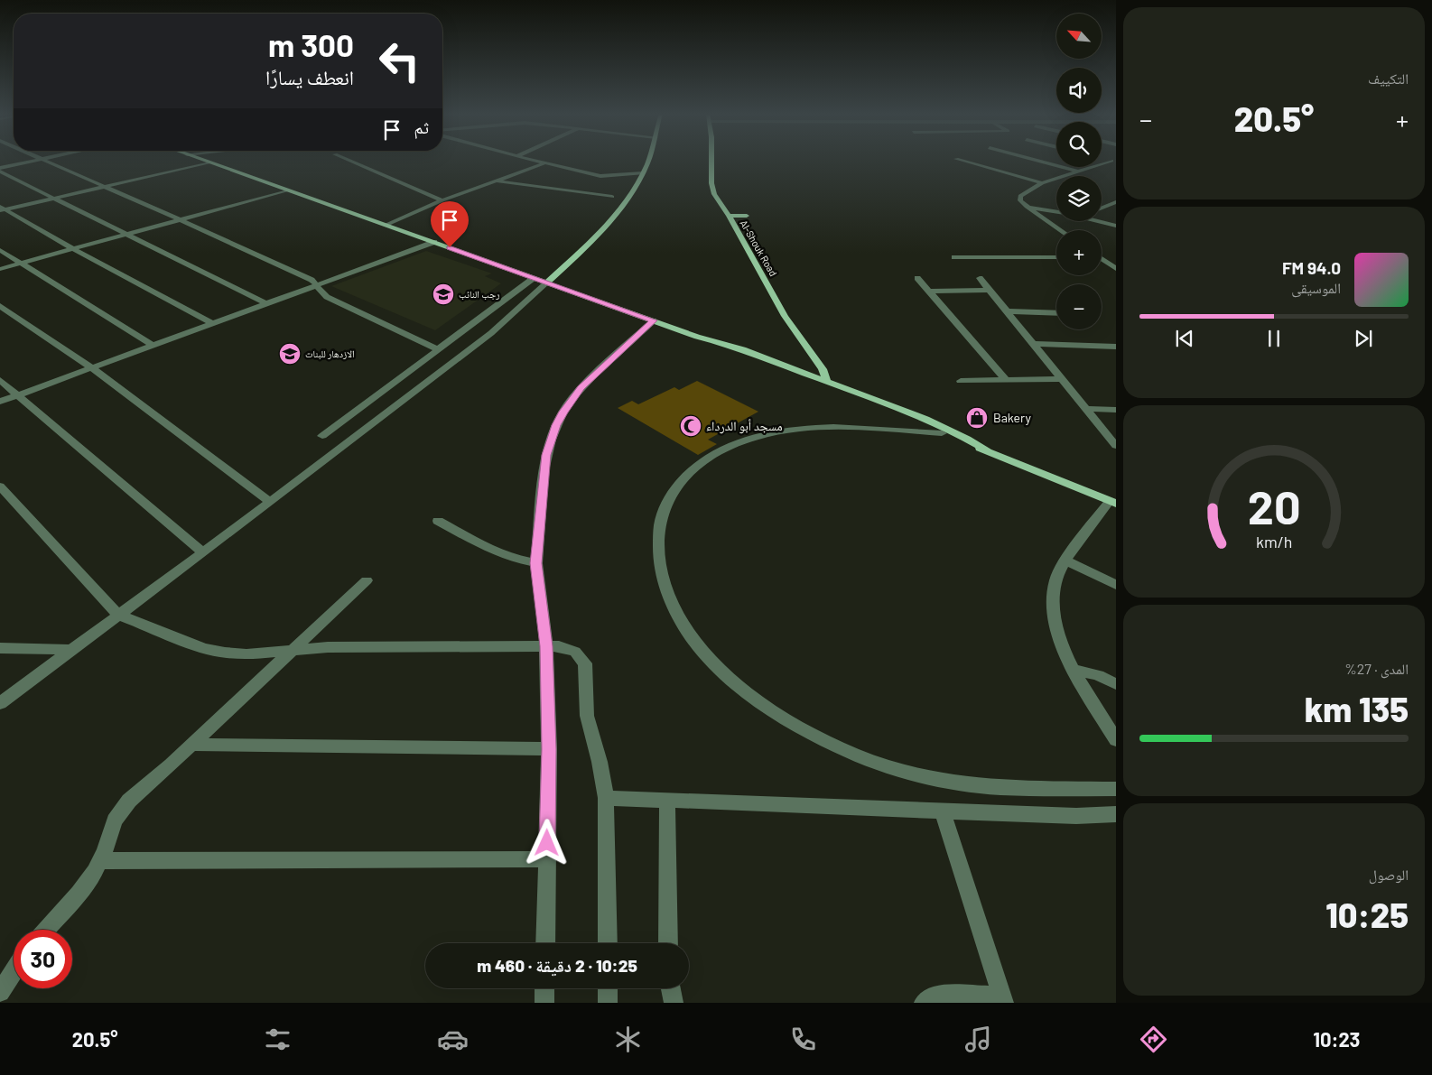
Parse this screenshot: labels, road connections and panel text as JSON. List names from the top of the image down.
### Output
{
  "streets": {
    "main road": ["Al-Shouk Road"]
  },
  "places": {
    "school or university": ["رجب النائب", "الازدهار للبنات"],
    "shop": ["Bakery"],
    "mosque": ["مسجد أبو الدرداء"]
  },
  "north": "top left",
  "page": {
    "tile": [
      "التكييف",
      ["المدى · 27%", "135 km"],
      ["الوصول", "10:25"]
    ],
    "map_buttons": ["+", "−"],
    "turn": ["300 m", "انعطف يسارًا"],
    "heat": ["−", "20.5°", "+"],
    "then": "ثم",
    "song": ["94.0 FM", "الموسيقى"],
    "limit": "30",
    "trip": "10:25 · 2 دقيقة · 460 m",
    "tabs": ["10:23", "20.5°"],
    "gauge": ["20", "km/h"]
  }
}
